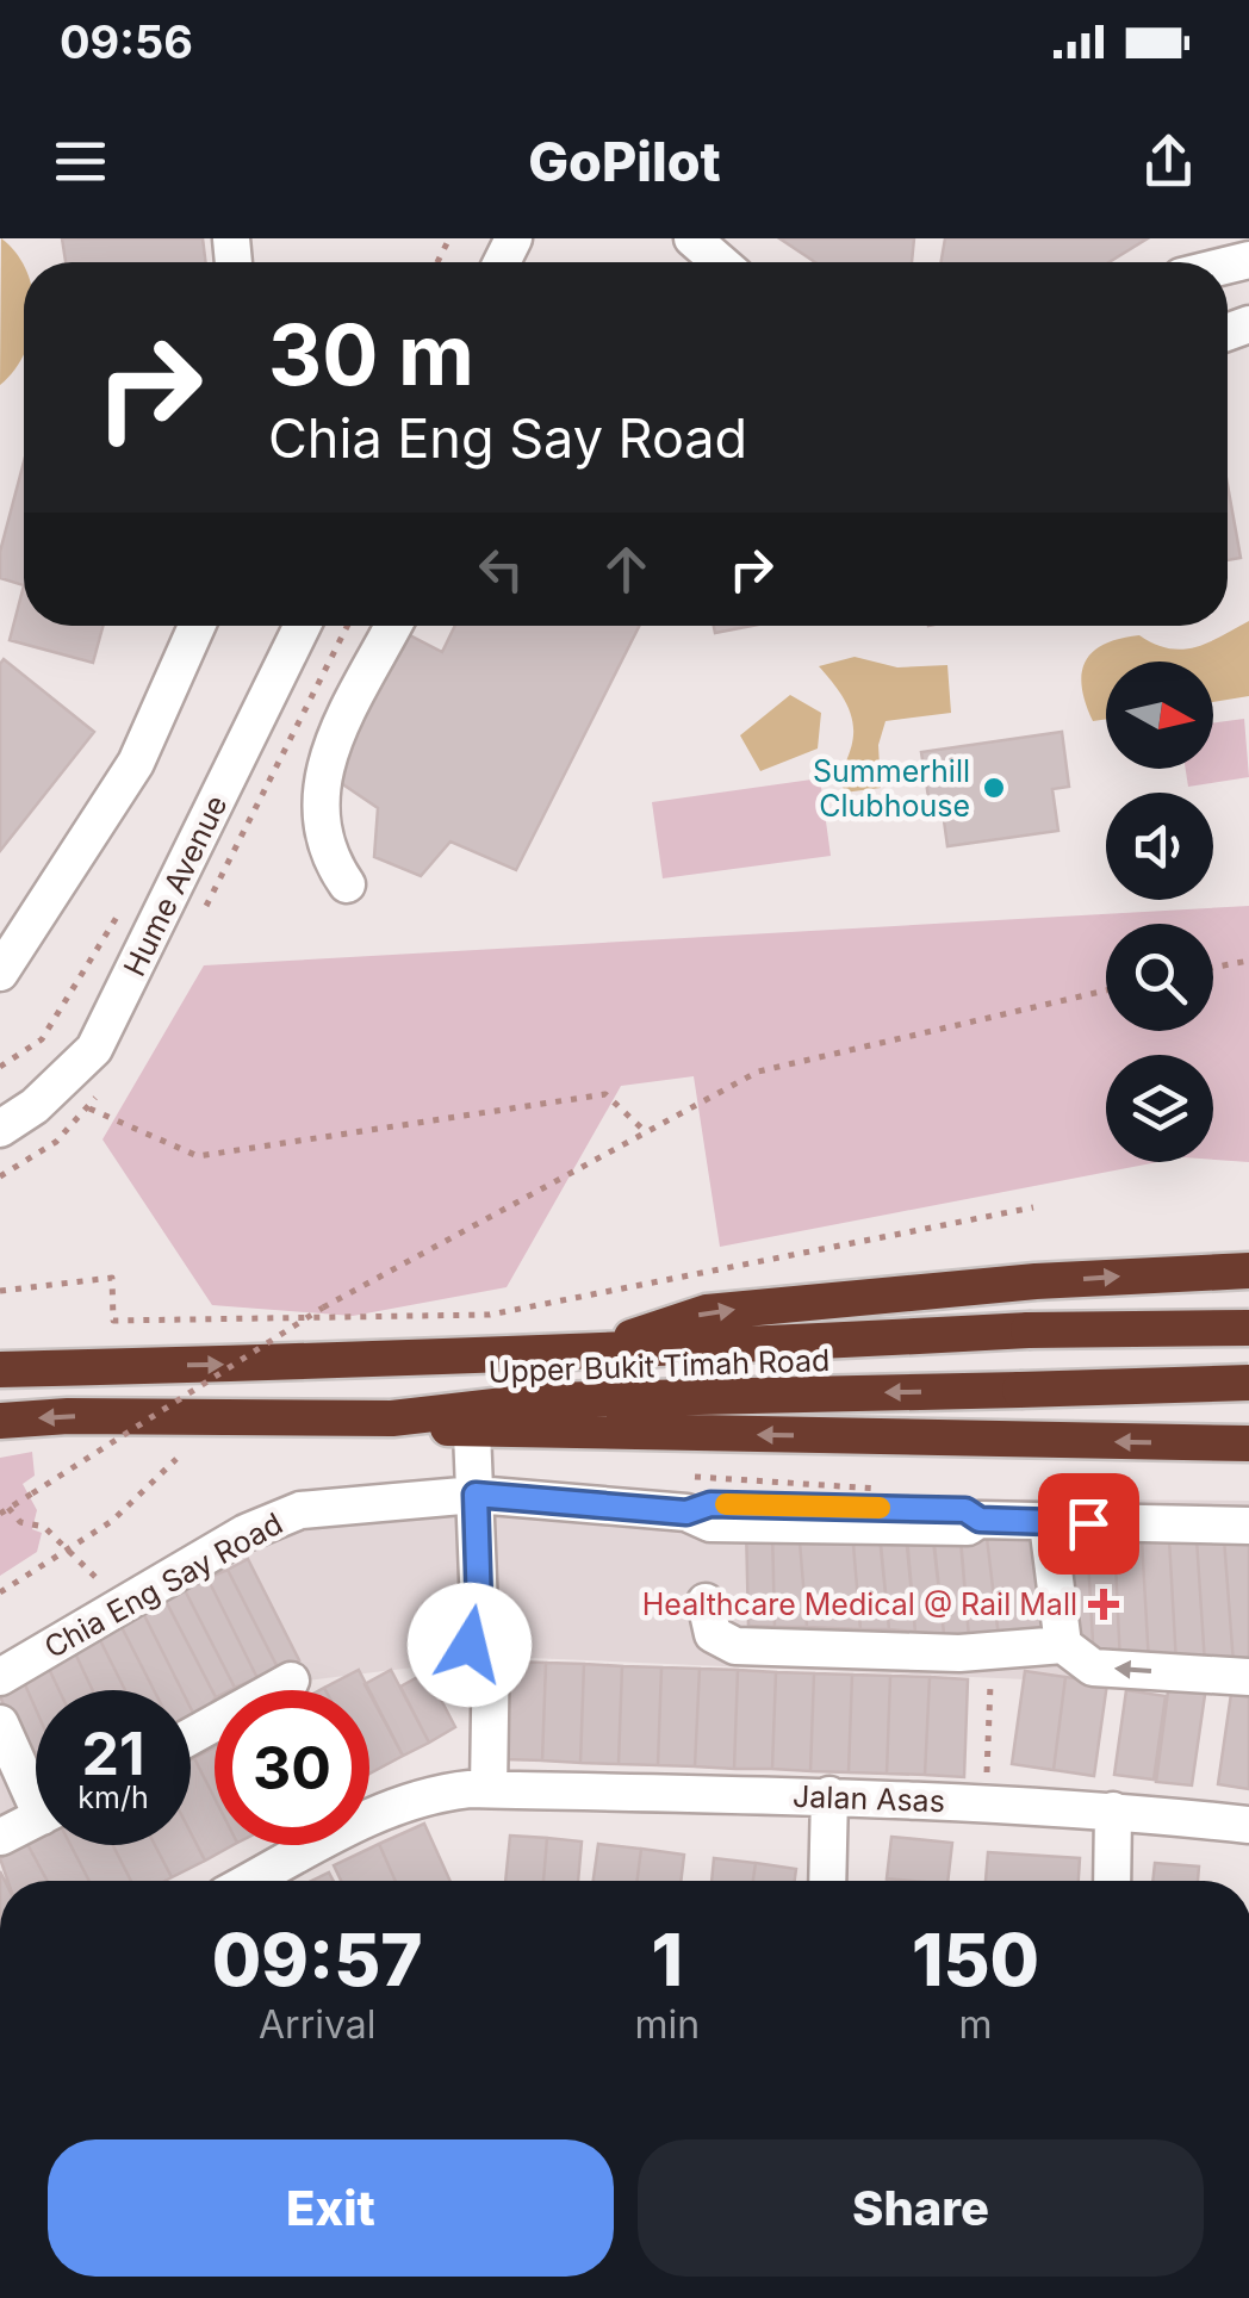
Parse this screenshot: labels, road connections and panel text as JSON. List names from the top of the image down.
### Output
{
  "streets": {
    "highway": ["Upper Bukit Timah Road"],
    "street": ["Hume Avenue", "Chia Eng Say Road", "Jalan Asas"]
  },
  "places": {
    "other": ["Summerhill Clubhouse"],
    "health": ["Healthcare Medical @ Rail Mall"]
  },
  "north": "right",
  "page": {
    "status": "09:56",
    "header": "GoPilot",
    "turn": ["30 m", "Chia Eng Say Road"],
    "speed": "21 km/h",
    "limit": "30",
    "eta": [
      "09:57",
      "Arrival",
      "1",
      "min",
      "150",
      "m"
    ],
    "buttons": ["Exit", "Share"]
  }
}
